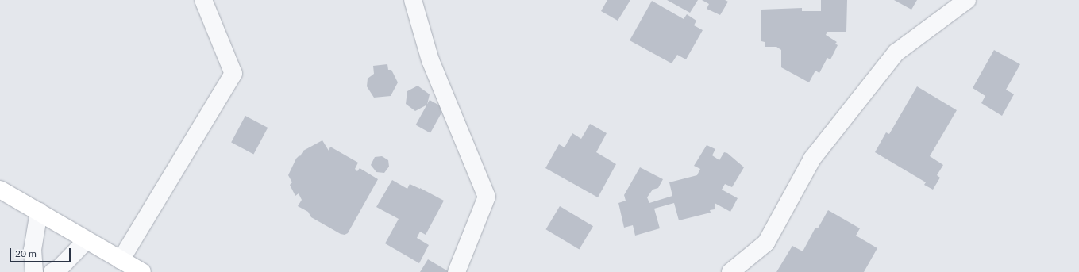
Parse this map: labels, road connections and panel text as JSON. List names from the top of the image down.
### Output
{
  "scale_bar": "20 m"
}
